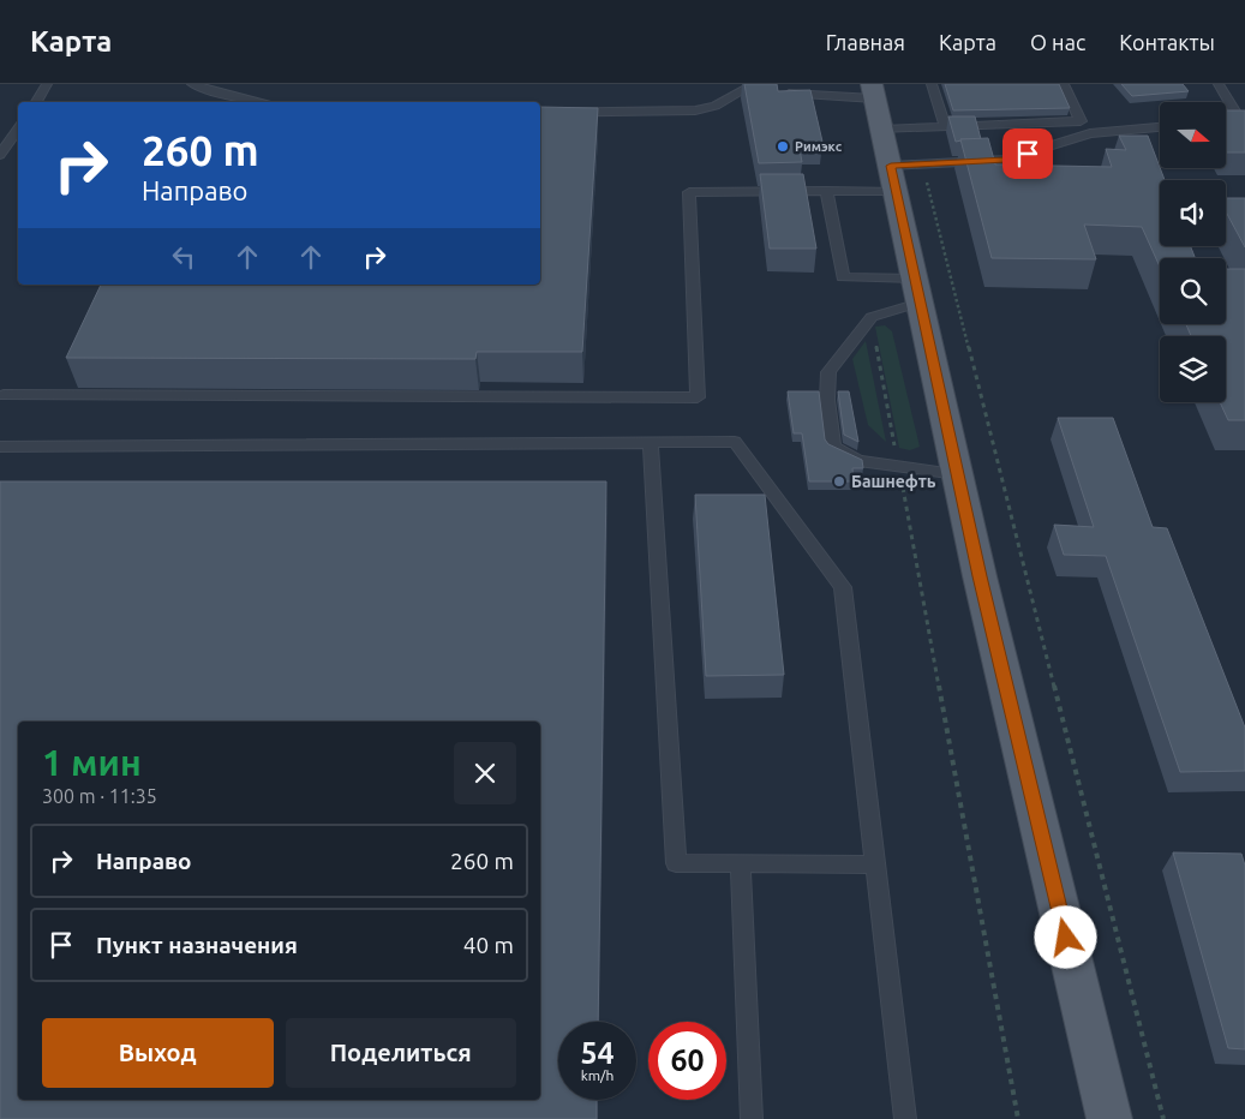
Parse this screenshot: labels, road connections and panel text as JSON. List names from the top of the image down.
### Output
{
  "places": ["Римэкс", "Башнефть"],
  "north": "right",
  "page": {
    "header": "Карта",
    "nav": [
      "Главная",
      "Карта",
      "О нас",
      "Контакты"
    ],
    "turn": ["260 m", "Направо"],
    "heading": ["1 мин", "300 m · 11:35"],
    "list": [
      {
        "name": "Направо",
        "value": "260 m"
      },
      {
        "name": "Пункт назначения",
        "value": "40 m"
      }
    ],
    "buttons": ["Выход", "Поделиться"],
    "speed": "54 km/h",
    "limit": "60"
  }
}
